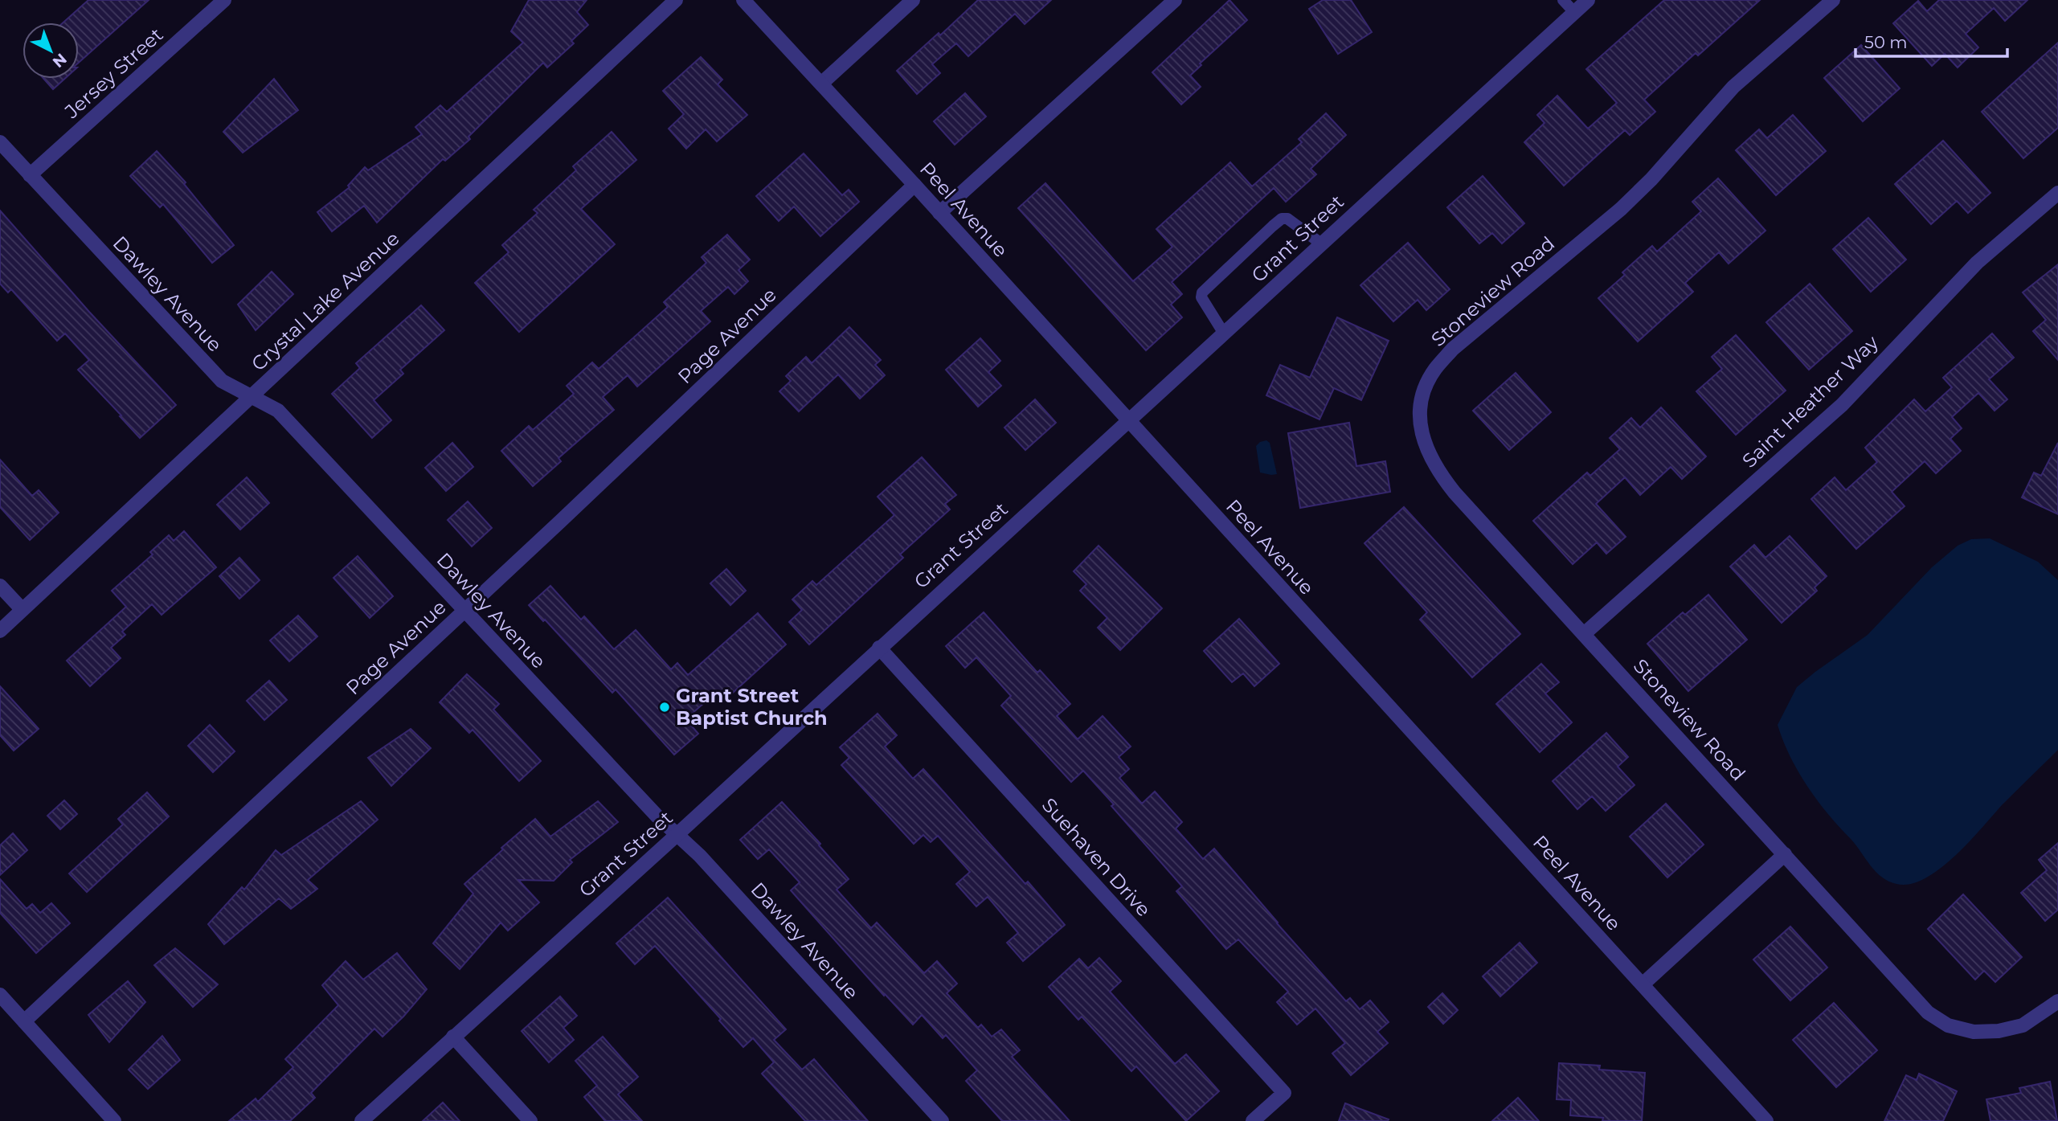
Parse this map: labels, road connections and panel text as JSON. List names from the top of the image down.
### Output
{
  "streets": {
    "street": [
      "Jersey Street",
      "Peel Avenue",
      "Grant Street",
      "Stoneview Road",
      "Dawley Avenue",
      "Crystal Lake Avenue",
      "Page Avenue",
      "Saint Heather Way",
      "Suehaven Drive"
    ]
  },
  "crossings": [
    ["Jersey Street", "Dawley Avenue"],
    ["Peel Avenue", "Grant Street"],
    ["Peel Avenue", "Page Avenue"],
    ["Grant Street", "Dawley Avenue"],
    ["Grant Street", "Suehaven Drive"],
    ["Stoneview Road", "Saint Heather Way"],
    ["Dawley Avenue", "Crystal Lake Avenue"],
    ["Dawley Avenue", "Page Avenue"]
  ],
  "places": ["Grant Street Baptist Church"],
  "scale_bar": "50 m",
  "north": "bottom right"
}
